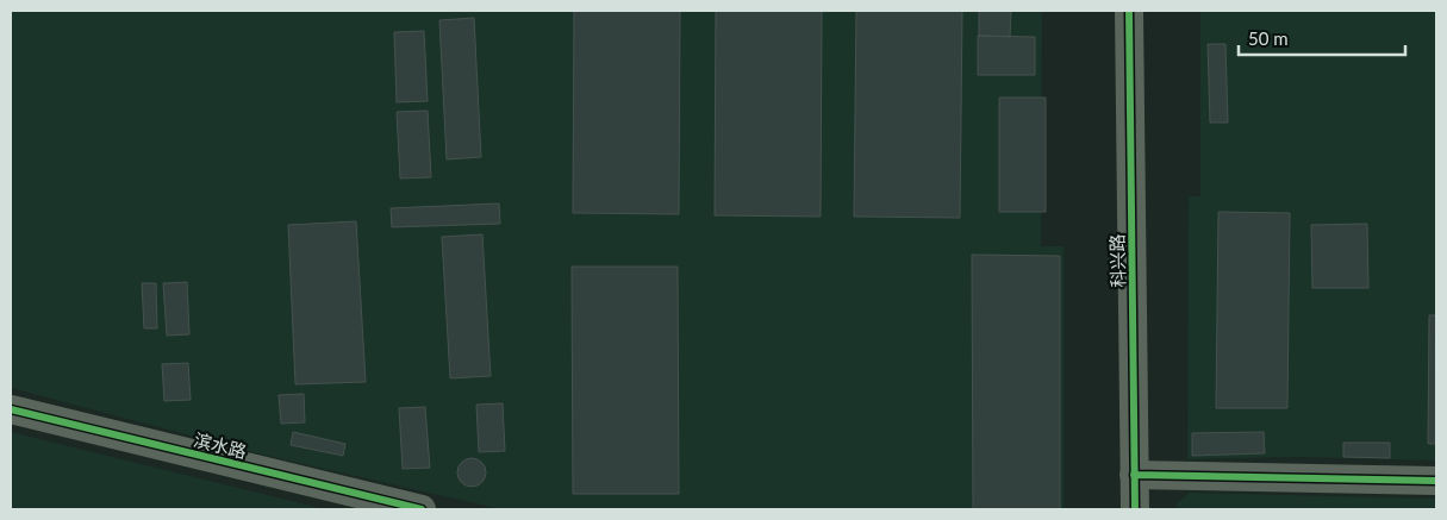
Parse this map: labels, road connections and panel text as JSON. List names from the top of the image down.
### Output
{
  "streets": {
    "street": ["科兴路", "滨水路"]
  },
  "scale_bar": "50 m"
}
